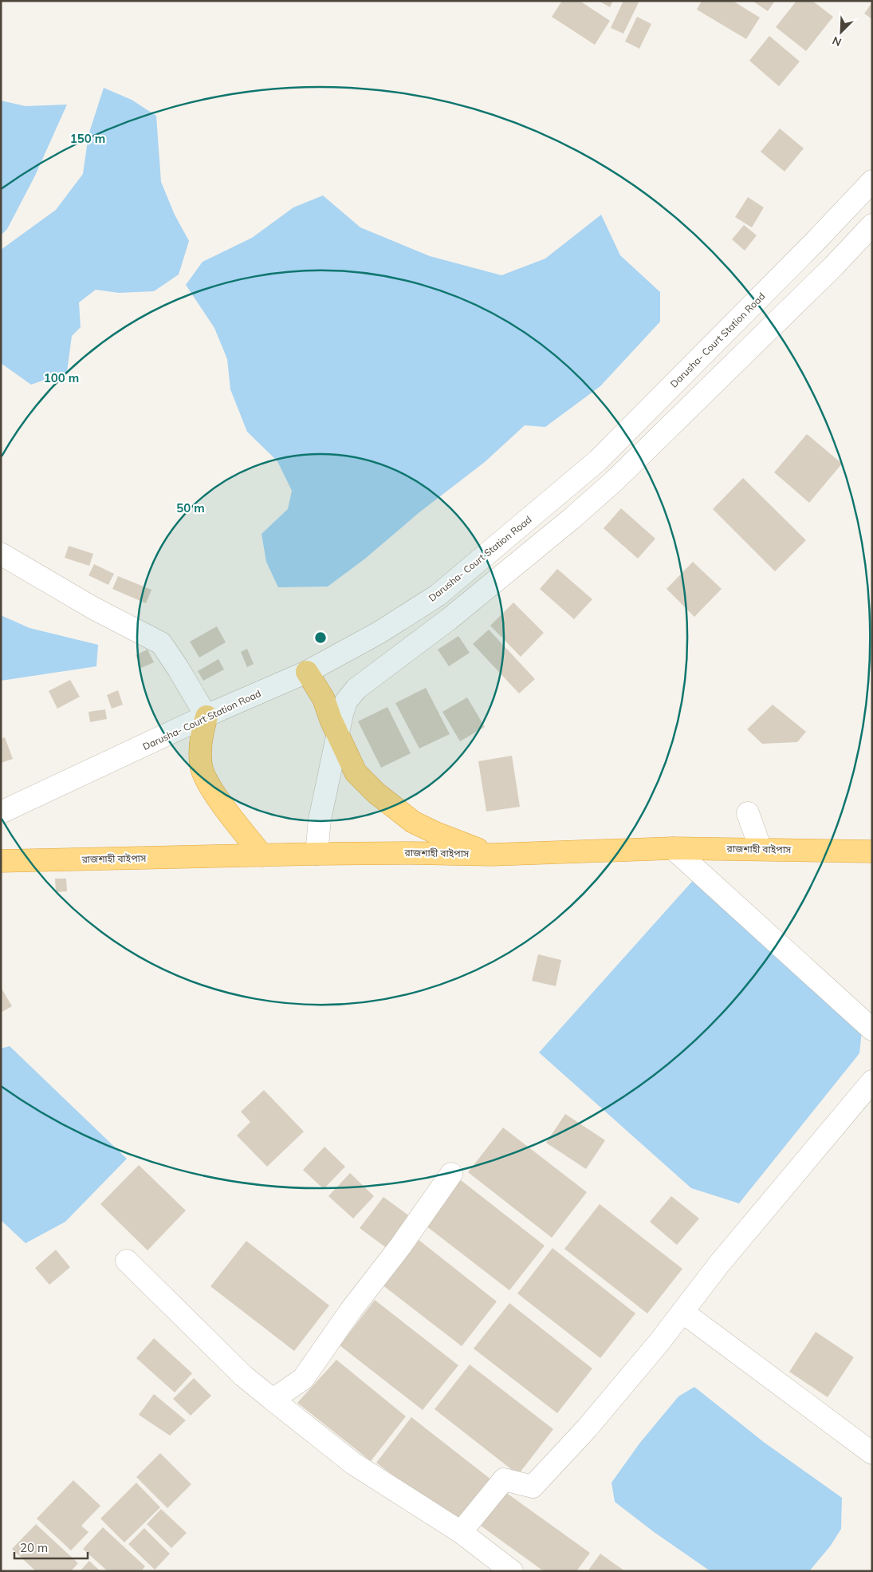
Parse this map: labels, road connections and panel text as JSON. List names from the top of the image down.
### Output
{
  "streets": {
    "highway": ["রাজশাহী বাইপাস"],
    "street": ["Darusha- Court Station Road"]
  },
  "scale_bar": "20 m",
  "north": "bottom left",
  "rings": ["150 m", "100 m", "50 m"]
}
